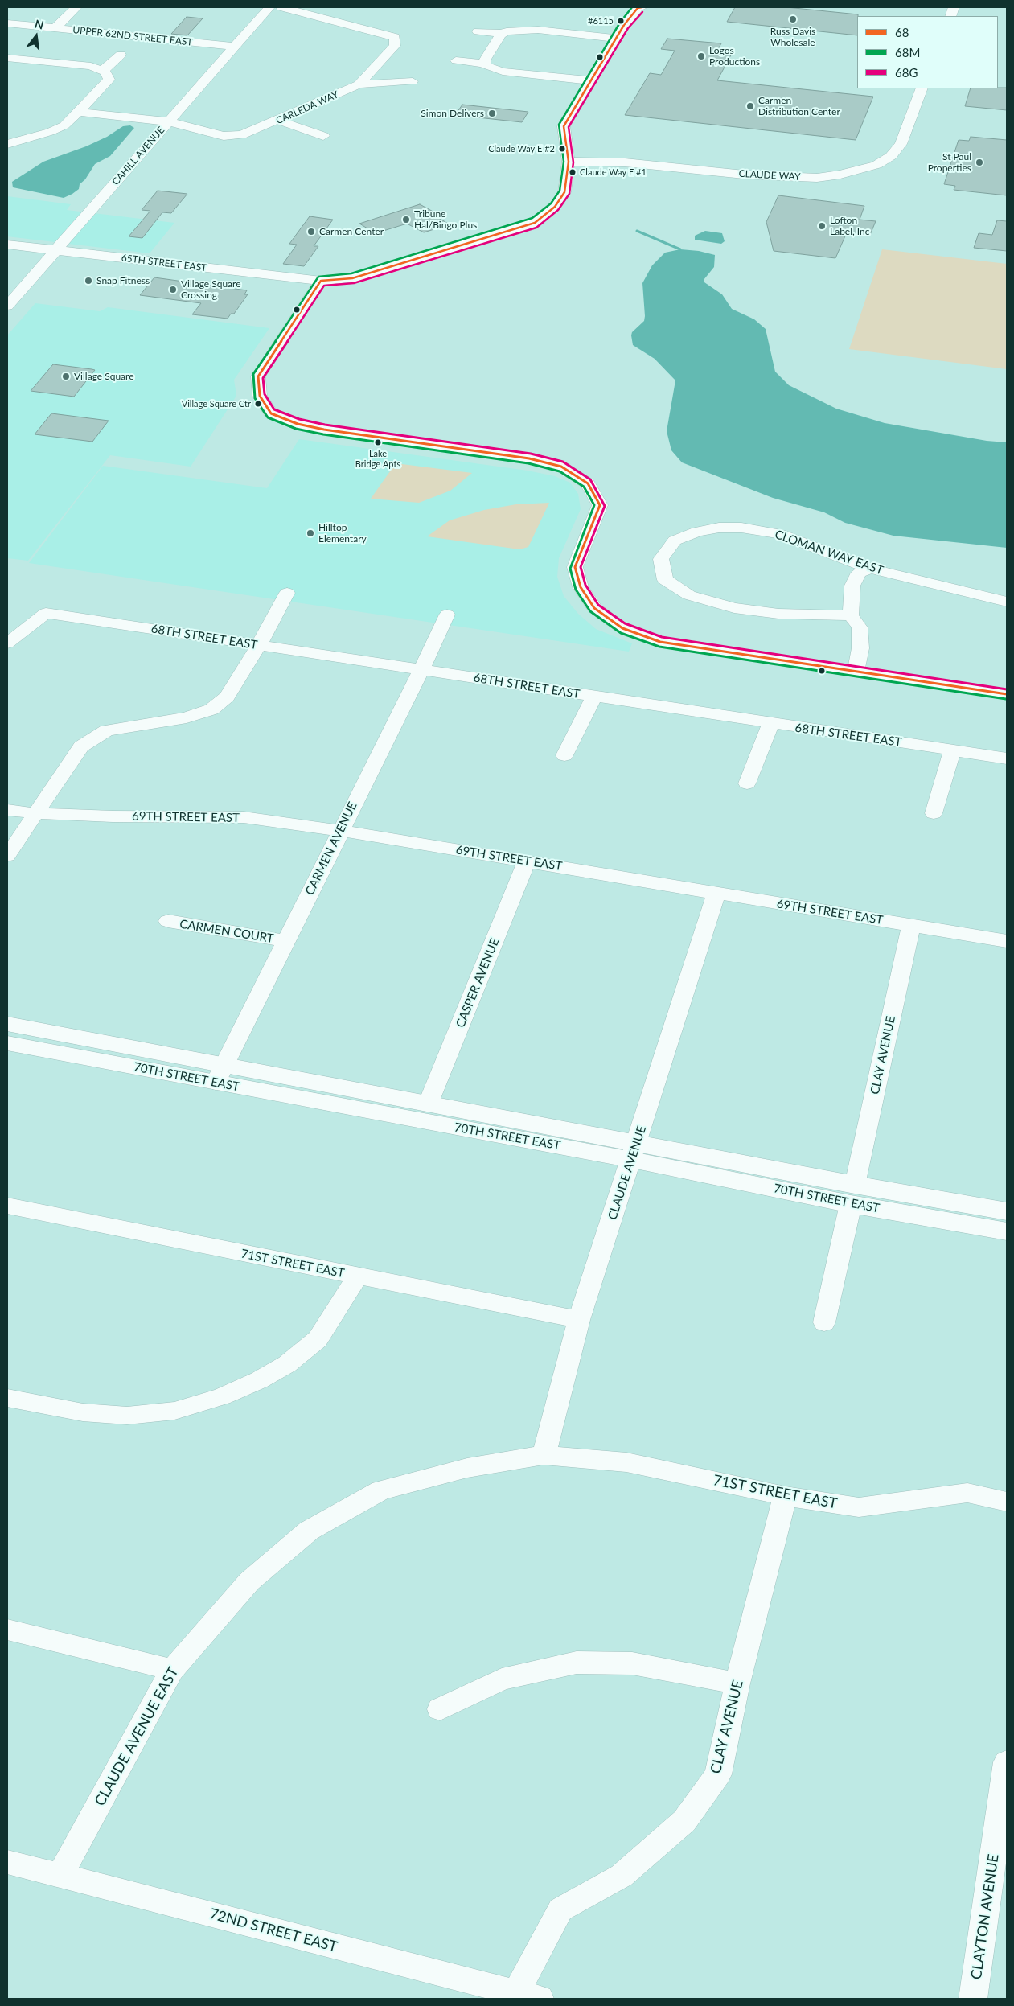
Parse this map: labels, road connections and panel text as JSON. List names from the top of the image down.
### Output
{
  "streets": {
    "main road": ["70TH STREET EAST"],
    "street": [
      "UPPER 62ND STREET EAST",
      "CARLEDA WAY",
      "CAHILL AVENUE",
      "CLAUDE WAY",
      "65TH STREET EAST",
      "CLOMAN WAY EAST",
      "68TH STREET EAST",
      "69TH STREET EAST",
      "CARMEN AVENUE",
      "CARMEN COURT",
      "CASPER AVENUE",
      "CLAY AVENUE",
      "CLAUDE AVENUE",
      "71ST STREET EAST",
      "CLAUDE AVENUE EAST",
      "CLAYTON AVENUE",
      "72ND STREET EAST"
    ]
  },
  "crossings": [
    ["UPPER 62ND STREET EAST", "CAHILL AVENUE"],
    ["CARLEDA WAY", "CAHILL AVENUE"],
    ["CAHILL AVENUE", "65TH STREET EAST"],
    ["68TH STREET EAST", "CARMEN AVENUE"],
    ["69TH STREET EAST", "CARMEN AVENUE"],
    ["69TH STREET EAST", "CASPER AVENUE"],
    ["69TH STREET EAST", "CLAY AVENUE"],
    ["69TH STREET EAST", "CLAUDE AVENUE"],
    ["CARMEN AVENUE", "CARMEN COURT"],
    ["CARMEN AVENUE", "70TH STREET EAST"],
    ["CASPER AVENUE", "70TH STREET EAST"],
    ["CLAY AVENUE", "70TH STREET EAST"],
    ["CLAY AVENUE", "71ST STREET EAST"],
    ["CLAY AVENUE", "72ND STREET EAST"],
    ["70TH STREET EAST", "CLAUDE AVENUE"],
    ["CLAUDE AVENUE", "71ST STREET EAST"],
    ["CLAUDE AVENUE", "CLAUDE AVENUE EAST"],
    ["71ST STREET EAST", "CLAUDE AVENUE EAST"],
    ["CLAUDE AVENUE EAST", "72ND STREET EAST"]
  ],
  "places": [
    "Russ Davis Wholesale",
    "#6115",
    "Logos Productions",
    "Carmen Distribution Center",
    "Simon Delivers",
    "Claude Way E #2",
    "St Paul Properties",
    "Claude Way E #1",
    "Tribune Hal/Bingo Plus",
    "Lofton Label, Inc",
    "Carmen Center",
    "Snap Fitness",
    "Village Square Crossing",
    "Village Square",
    "Village Square Ctr",
    "Lake Bridge Apts",
    "Hilltop Elementary"
  ],
  "lines": ["transit line 68", "transit line 68M", "transit line 68G"],
  "legend": ["68", "68M", "68G"],
  "north": "top"
}
